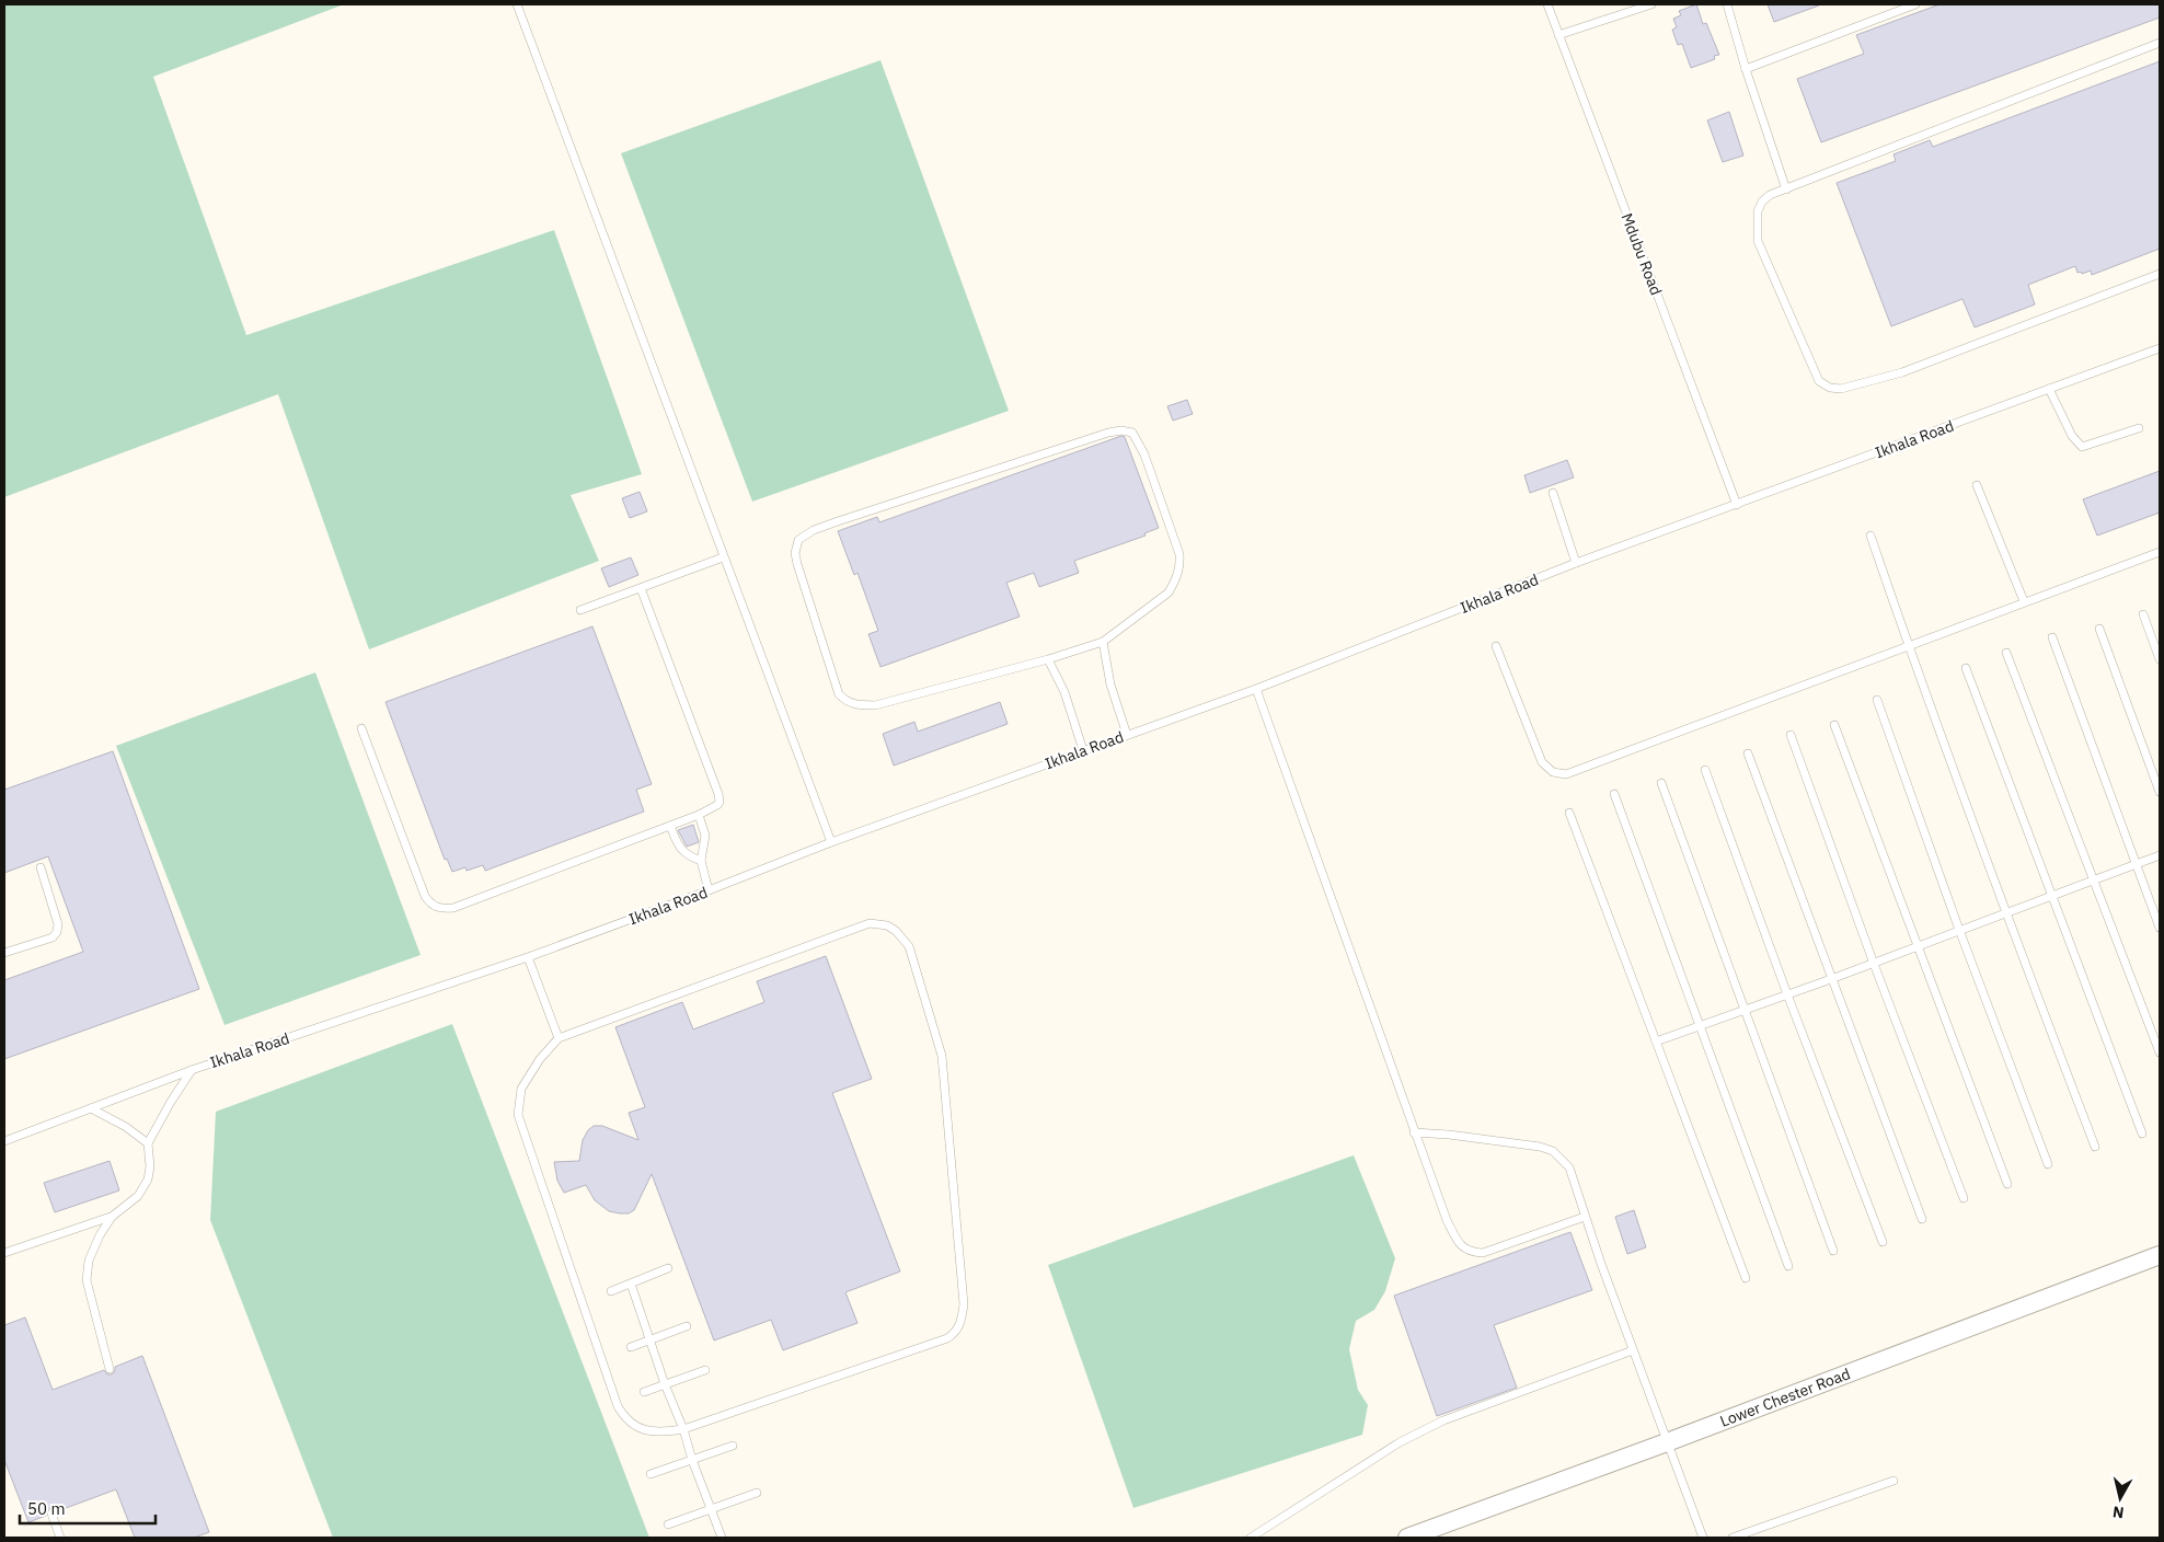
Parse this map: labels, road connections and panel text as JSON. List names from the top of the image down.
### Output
{
  "streets": {
    "street": ["Lower Chester Road"],
    "lane": ["Mdubu Road", "Ikhala Road"]
  },
  "crossings": [
    ["Mdubu Road", "Ikhala Road"]
  ],
  "scale_bar": "50 m",
  "north": "bottom"
}
